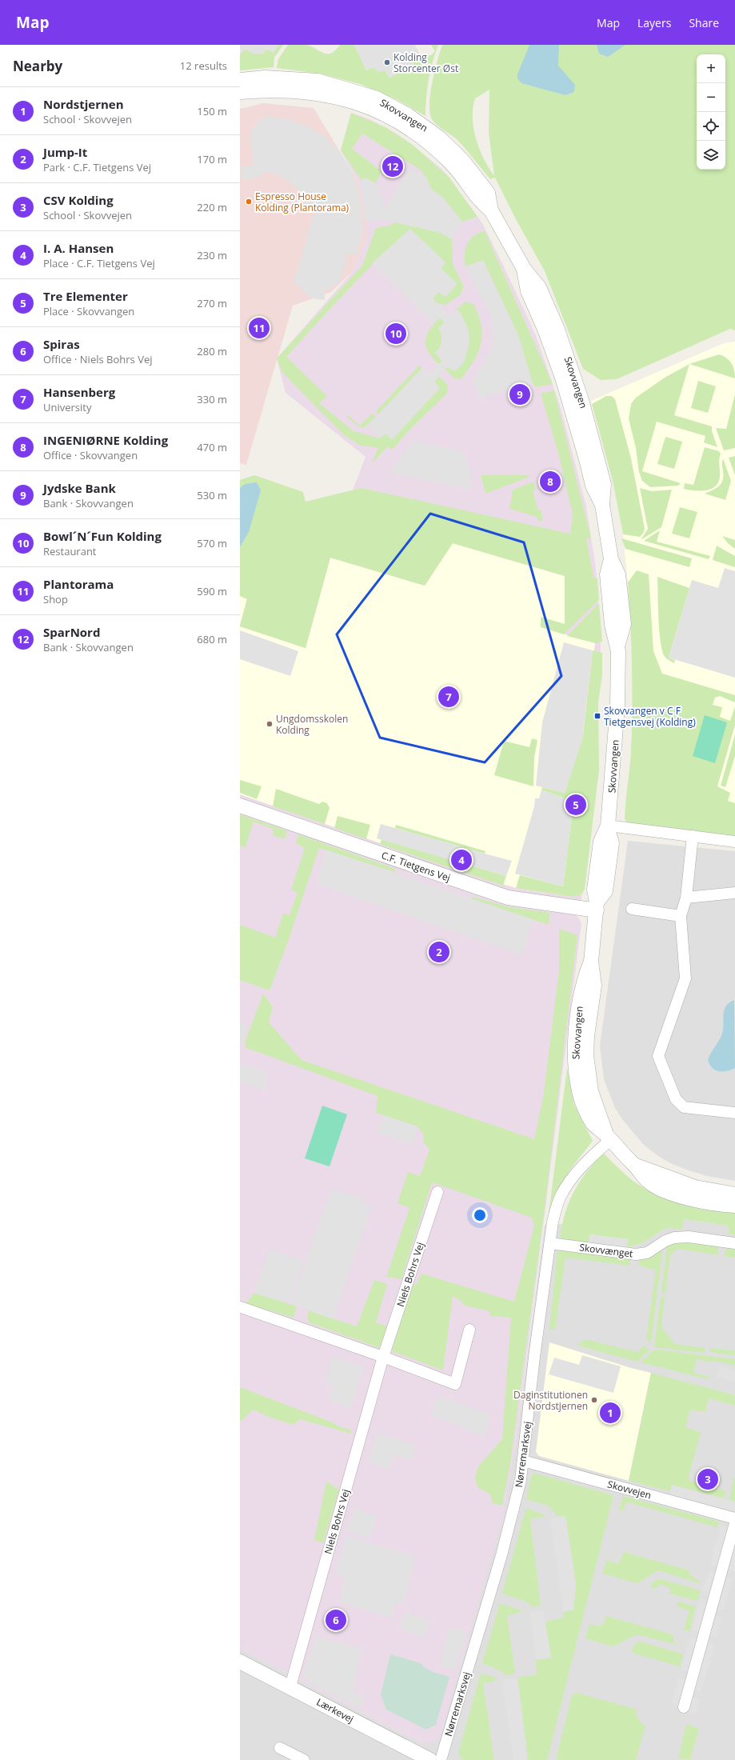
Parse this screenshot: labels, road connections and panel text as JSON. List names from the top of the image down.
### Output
{
  "streets": {
    "street": [
      "Skovvangen",
      "C.F. Tietgens Vej",
      "Skovvænget",
      "Niels Bohrs Vej",
      "Nørremarksvej",
      "Skovvejen",
      "Lærkevej"
    ]
  },
  "crossings": [
    ["Skovvangen", "C.F. Tietgens Vej"],
    ["Skovvangen", "Nørremarksvej"],
    ["Skovvænget", "Nørremarksvej"],
    ["Niels Bohrs Vej", "Lærkevej"],
    ["Nørremarksvej", "Skovvejen"]
  ],
  "places": {
    "other": [
      "Kolding Storcenter Øst",
      "Espresso House Kolding (Plantorama)",
      "Ungdomsskolen Kolding",
      "Daginstitutionen Nordstjernen"
    ],
    "transit": ["Skovvangen v C F Tietgensvej (Kolding)"]
  },
  "page": {
    "header": "Map",
    "nav": ["Map", "Layers", "Share"],
    "heading": ["Nearby", "12 results"],
    "map_buttons": ["+", "−"],
    "list": [
      {
        "mark": "1",
        "name": "Nordstjernen",
        "note": "School · Skovvejen",
        "value": "150 m"
      },
      {
        "mark": "2",
        "name": "Jump-It",
        "note": "Park · C.F. Tietgens Vej",
        "value": "170 m"
      },
      {
        "mark": "3",
        "name": "CSV Kolding",
        "note": "School · Skovvejen",
        "value": "220 m"
      },
      {
        "mark": "4",
        "name": "I. A. Hansen",
        "note": "Place · C.F. Tietgens Vej",
        "value": "230 m"
      },
      {
        "mark": "5",
        "name": "Tre Elementer",
        "note": "Place · Skovvangen",
        "value": "270 m"
      },
      {
        "mark": "6",
        "name": "Spiras",
        "note": "Office · Niels Bohrs Vej",
        "value": "280 m"
      },
      {
        "mark": "7",
        "name": "Hansenberg",
        "note": "University",
        "value": "330 m"
      },
      {
        "mark": "8",
        "name": "INGENIØRNE Kolding",
        "note": "Office · Skovvangen",
        "value": "470 m"
      },
      {
        "mark": "9",
        "name": "Jydske Bank",
        "note": "Bank · Skovvangen",
        "value": "530 m"
      },
      {
        "mark": "10",
        "name": "Bowl´N´Fun Kolding",
        "note": "Restaurant",
        "value": "570 m"
      },
      {
        "mark": "11",
        "name": "Plantorama",
        "note": "Shop",
        "value": "590 m"
      },
      {
        "mark": "12",
        "name": "SparNord",
        "note": "Bank · Skovvangen",
        "value": "680 m"
      }
    ],
    "pins": [
      "12",
      "11",
      "10",
      "9",
      "8",
      "7",
      "5",
      "4",
      "2",
      "1",
      "3",
      "6"
    ]
  }
}
